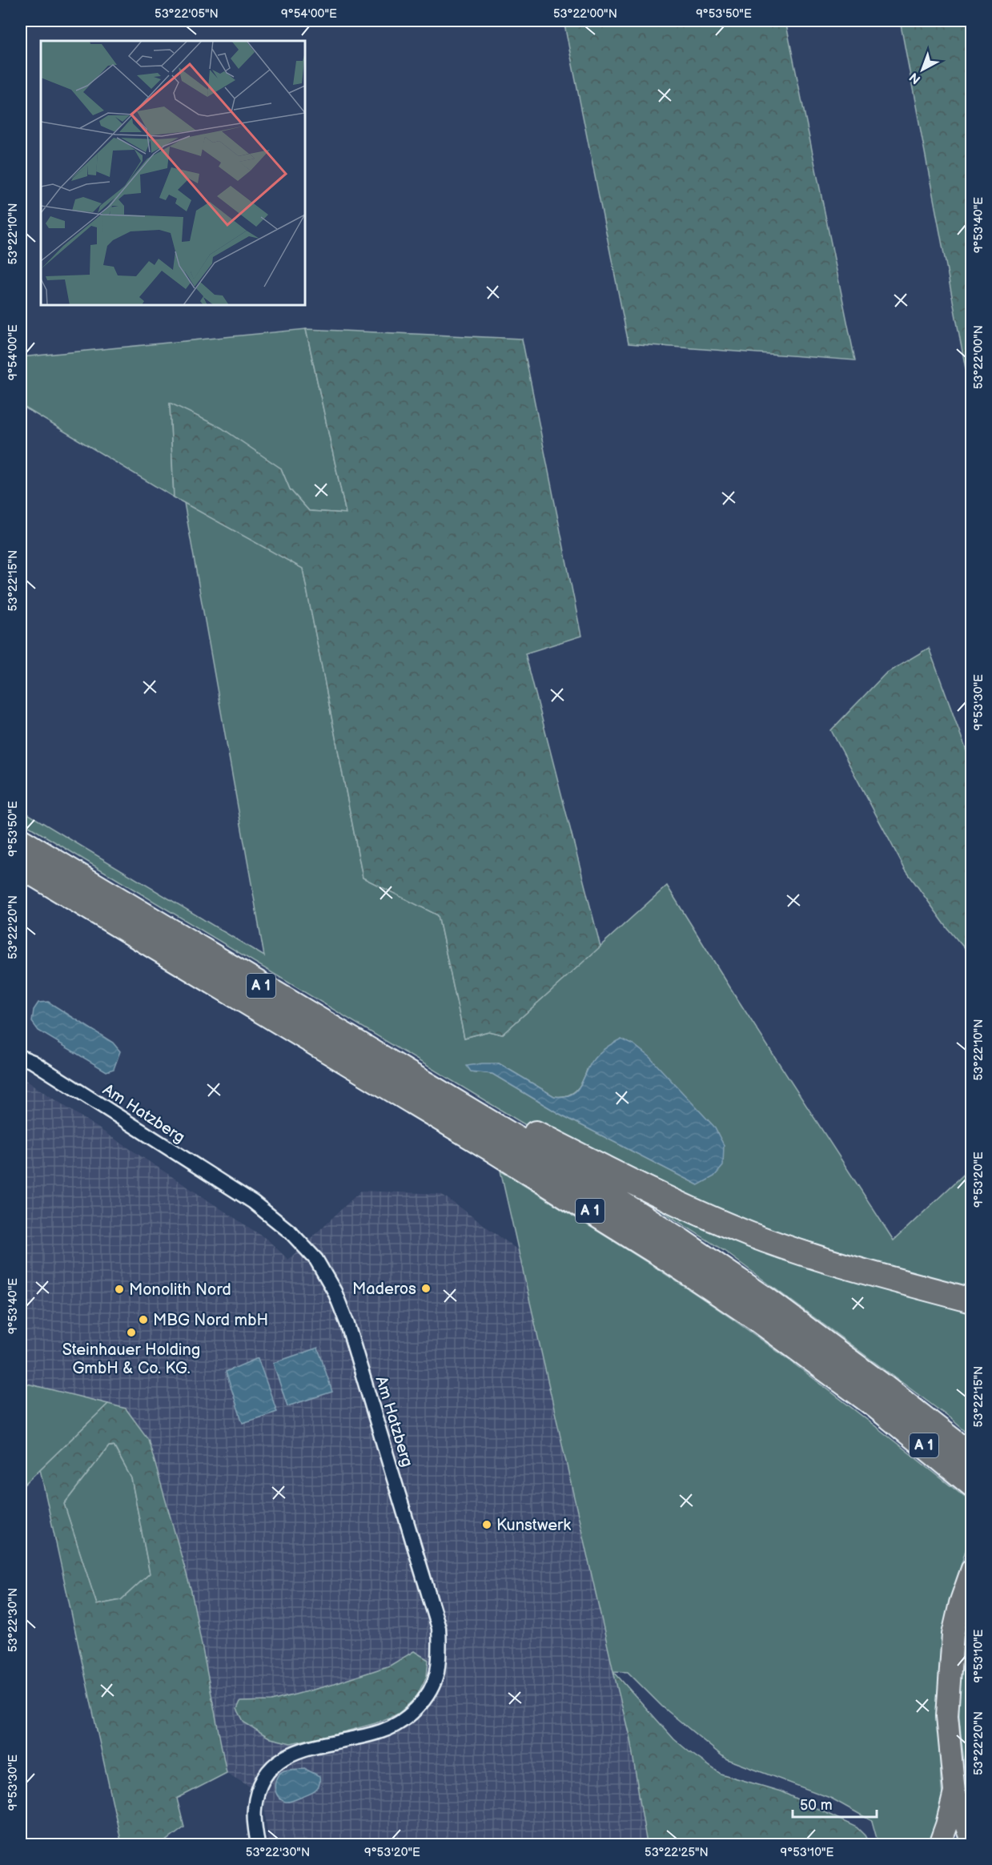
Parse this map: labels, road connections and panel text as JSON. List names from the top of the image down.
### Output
{
  "streets": {
    "highway": ["A 1"],
    "street": ["Am Hatzberg"]
  },
  "places": [
    "Maderos",
    "Monolith Nord",
    "MBG Nord mbH",
    "Steinhauer Holding GmbH & Co. KG.",
    "Kunstwerk"
  ],
  "scale_bar": "50 m",
  "north": "bottom left",
  "coordinates": [
    "53°22'05\"N",
    "9°54'00\"E",
    "53°22'00\"N",
    "9°53'50\"E",
    "9°53'40\"E",
    "53°22'10\"N",
    "53°22'15\"N",
    "9°53'30\"E",
    "53°22'20\"N",
    "9°53'20\"E",
    "53°22'30\"N",
    "9°53'10\"E",
    "53°22'25\"N"
  ]
}
